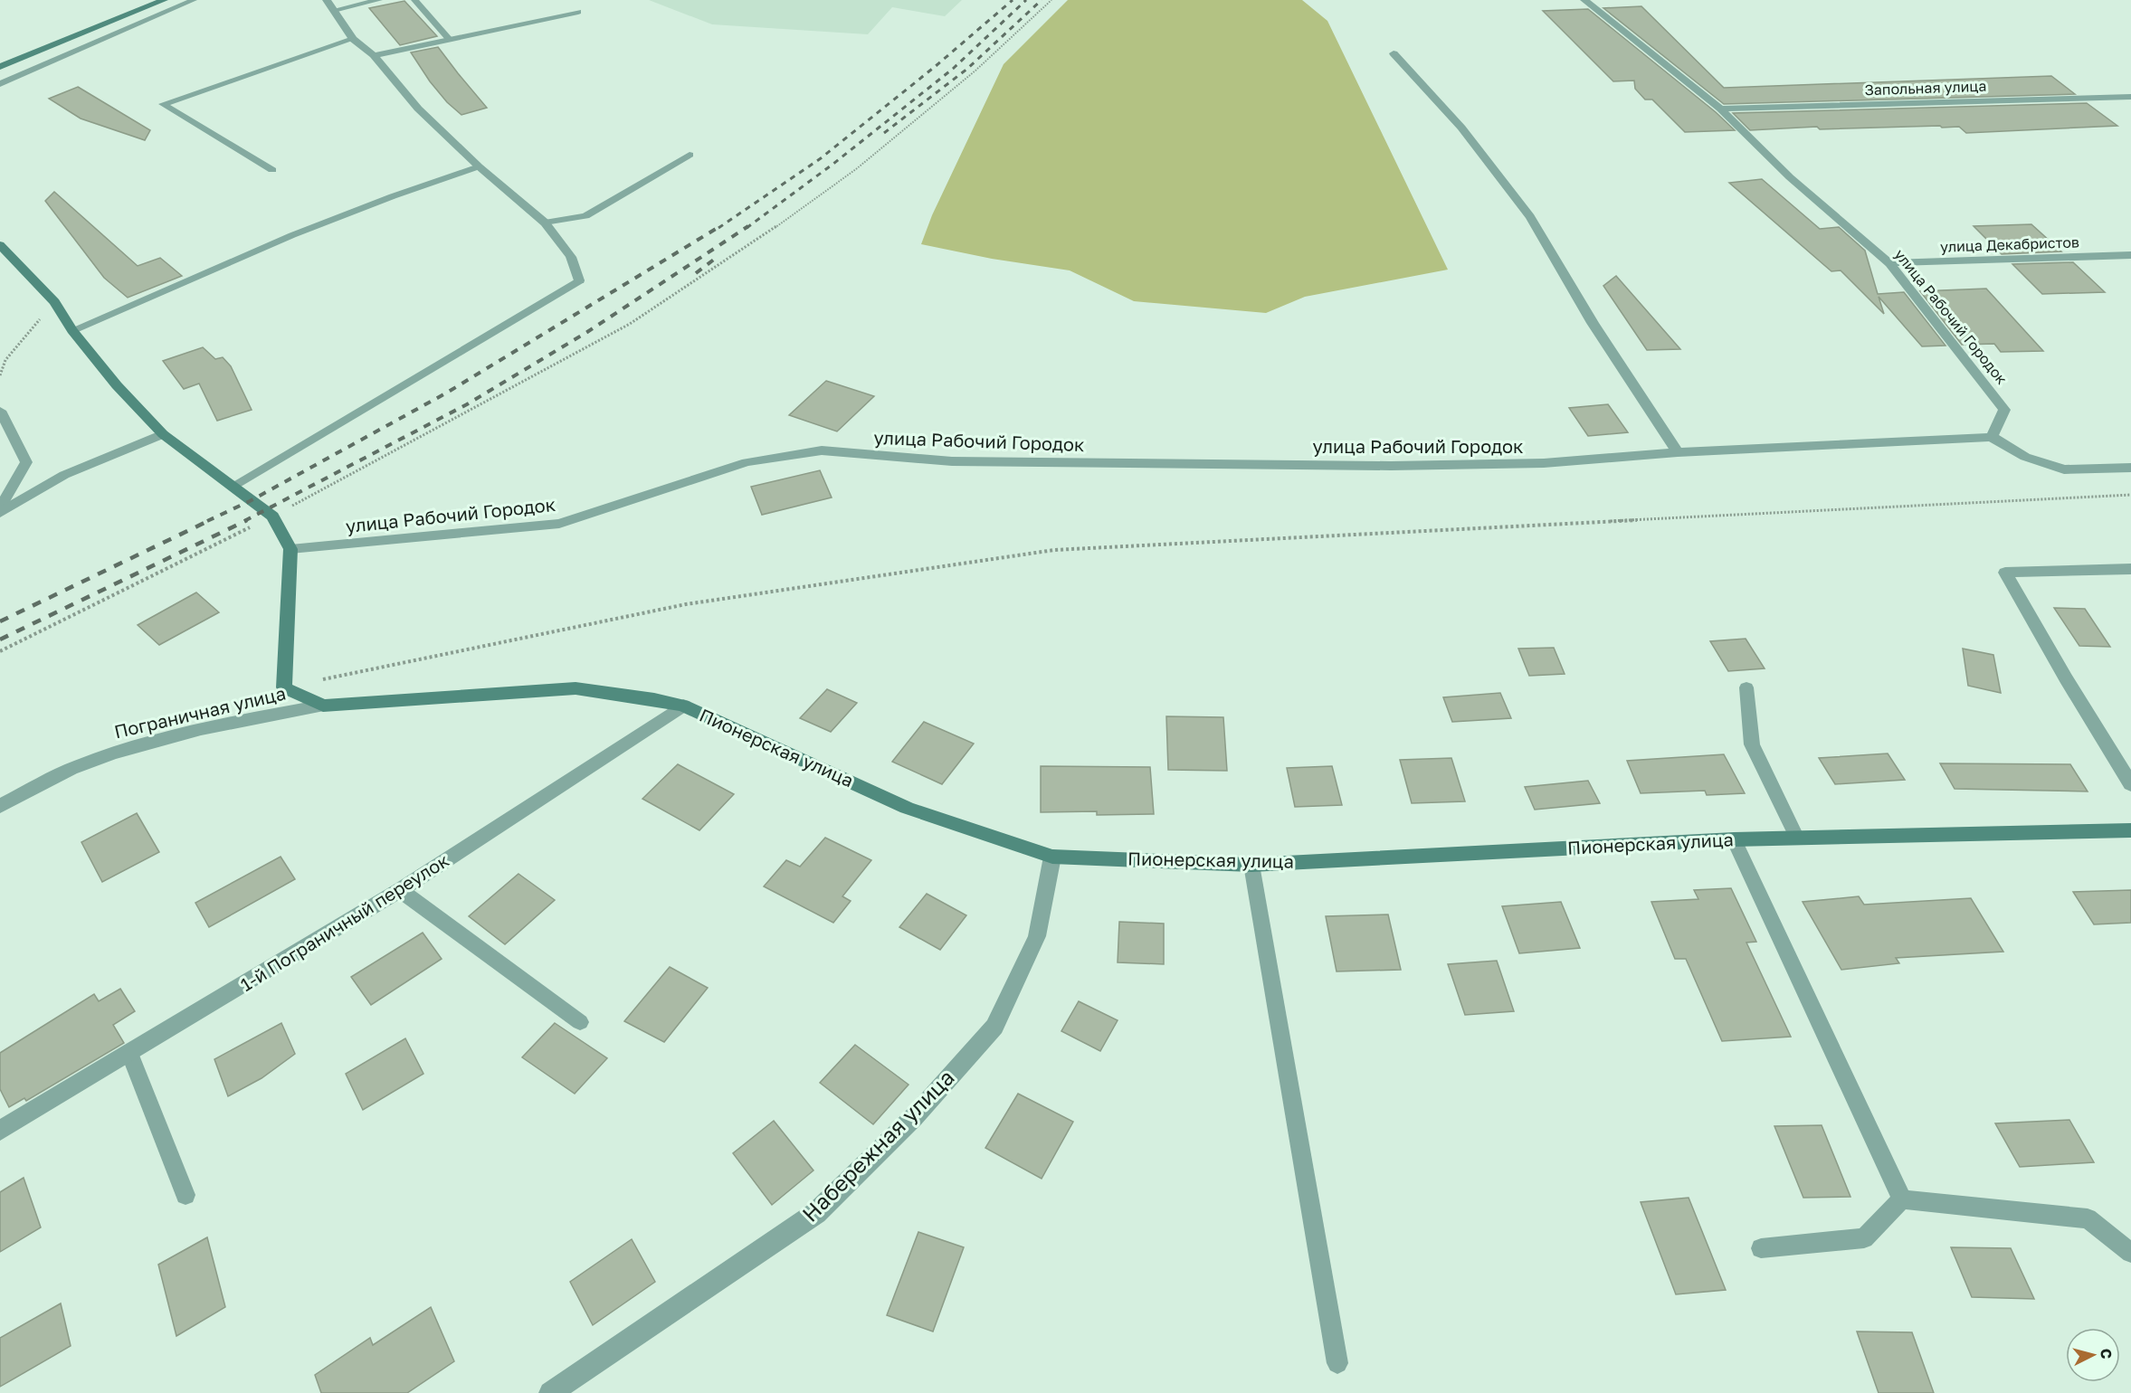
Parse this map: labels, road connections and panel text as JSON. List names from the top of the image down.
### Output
{
  "streets": {
    "street": [
      "Запольная улица",
      "улица Декабристов",
      "улица Рабочий Городок",
      "Пограничная улица",
      "Пионерская улица",
      "1-й Пограничный переулок",
      "Набережная улица"
    ]
  },
  "crossings": [
    ["Запольная улица", "улица Рабочий Городок"],
    ["улица Декабристов", "улица Рабочий Городок"],
    ["Пограничная улица", "Пионерская улица"],
    ["Пионерская улица", "1-й Пограничный переулок"],
    ["Пионерская улица", "Набережная улица"]
  ],
  "north": "right"
}
